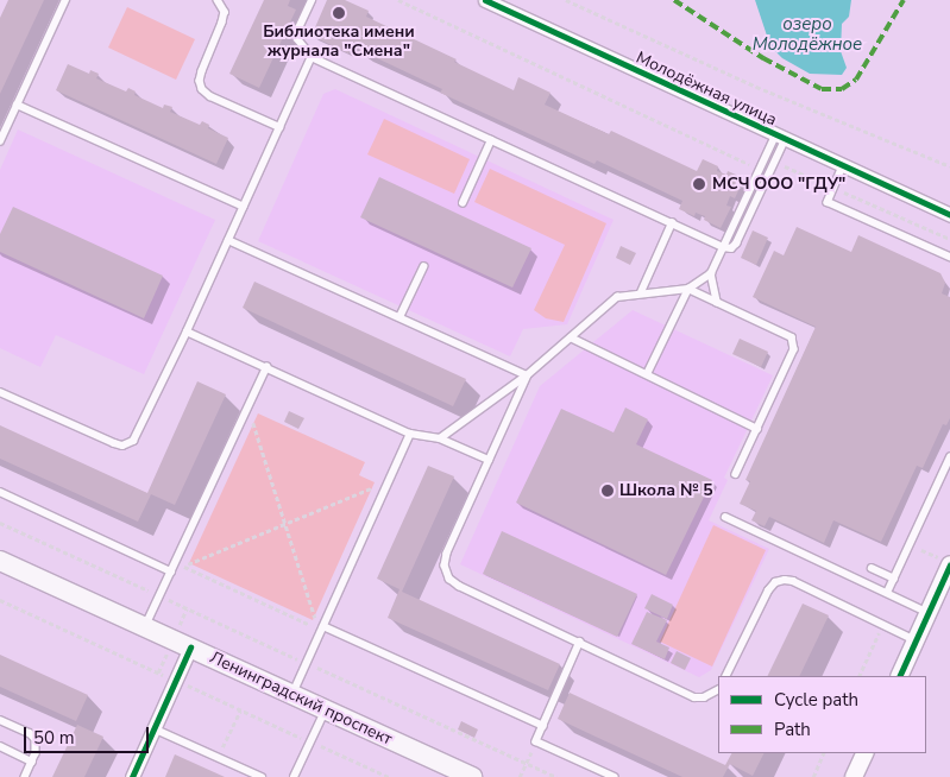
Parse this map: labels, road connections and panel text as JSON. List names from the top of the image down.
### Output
{
  "streets": {
    "main road": ["Ленинградский проспект"],
    "street": ["Молодёжная улица"]
  },
  "water": ["озеро Молодёжное"],
  "places": ["Библиотека имени журнала \"Смена\"", "МСЧ ООО \"ГДУ\"", "Школа № 5"],
  "legend": ["Cycle path", "Path"],
  "scale_bar": "50 m"
}
